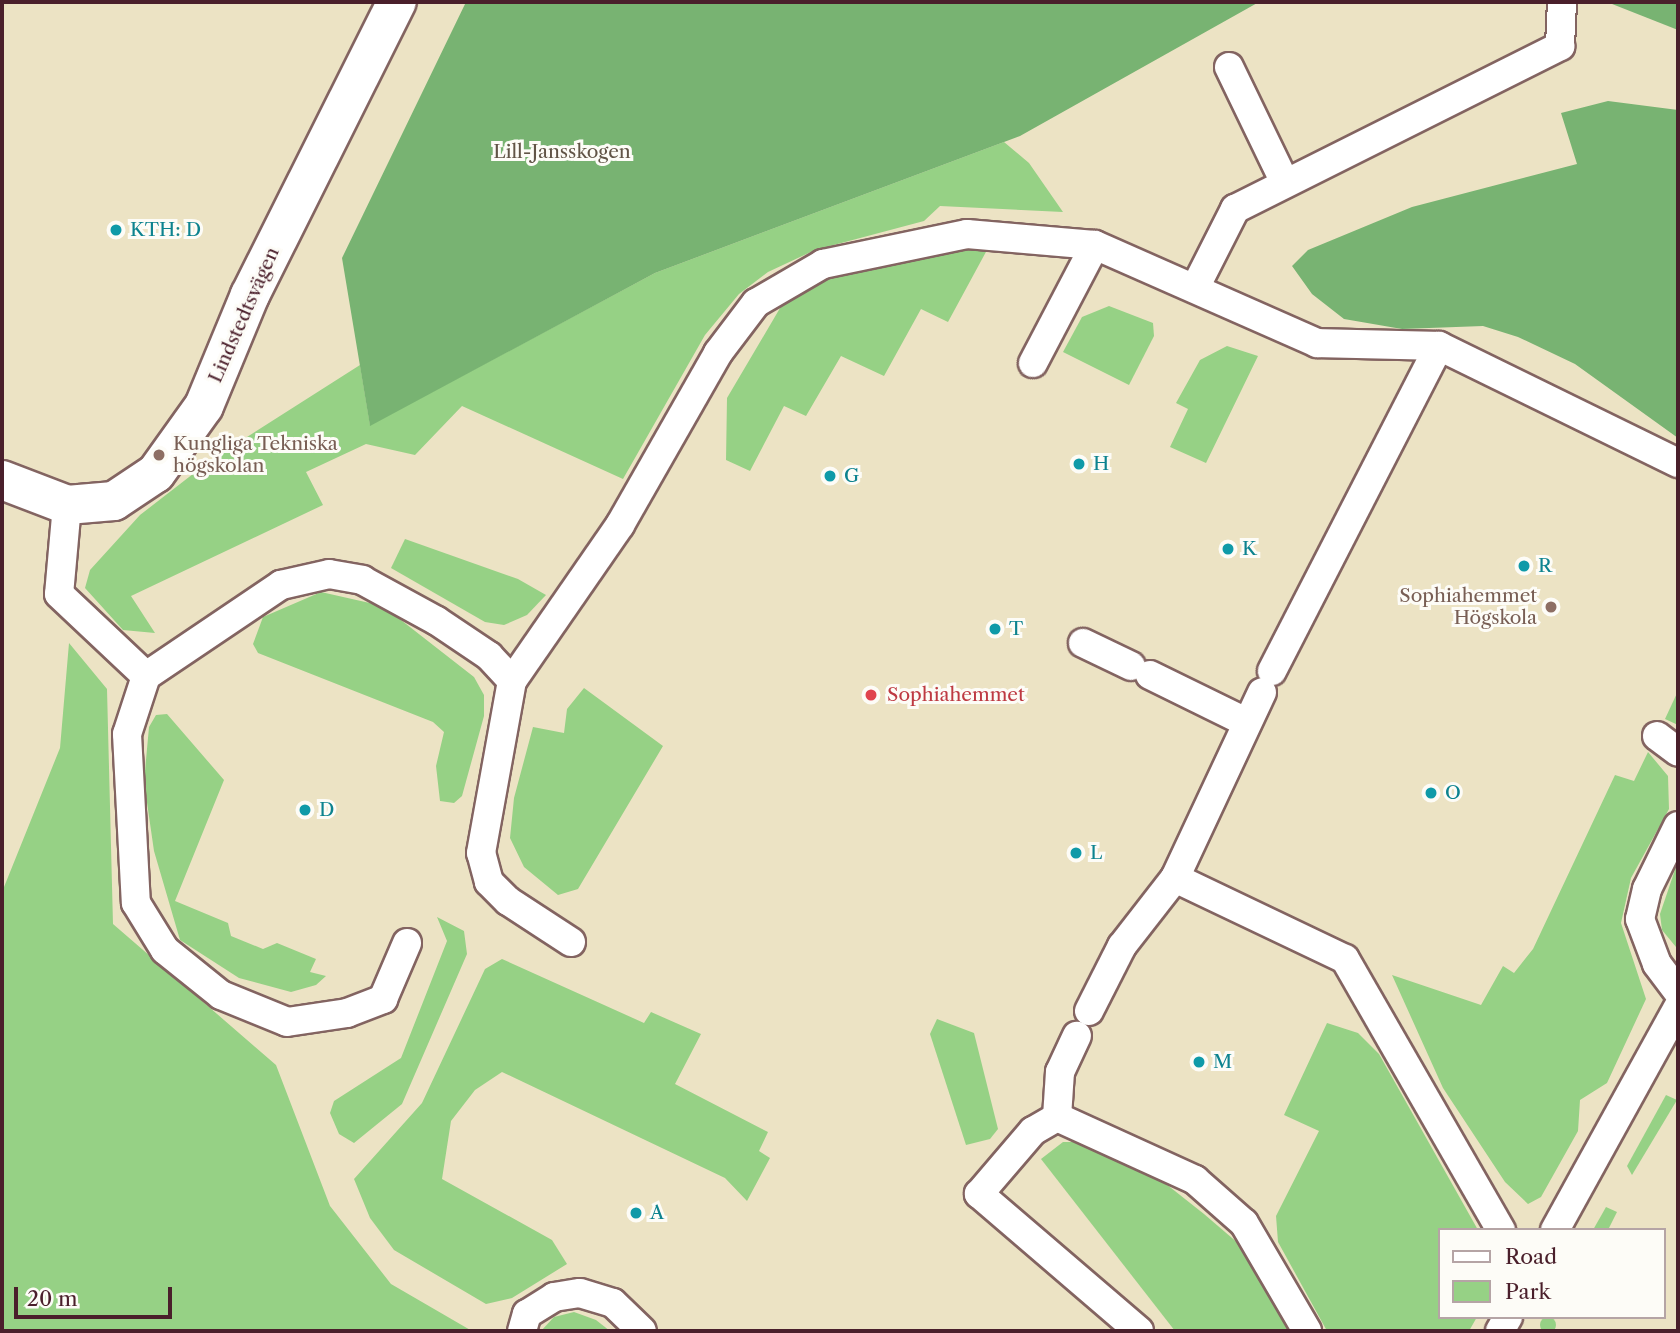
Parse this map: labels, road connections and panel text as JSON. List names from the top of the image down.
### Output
{
  "streets": {
    "street": ["Lindstedtsvägen"]
  },
  "parks": ["Lill-Jansskogen"],
  "places": [
    "KTH: D",
    "Kungliga Tekniska högskolan",
    "H",
    "G",
    "K",
    "R",
    "Sophiahemmet Högskola",
    "T",
    "Sophiahemmet",
    "O",
    "D",
    "L",
    "M",
    "A"
  ],
  "legend": ["Road", "Park"],
  "scale_bar": "20 m"
}
